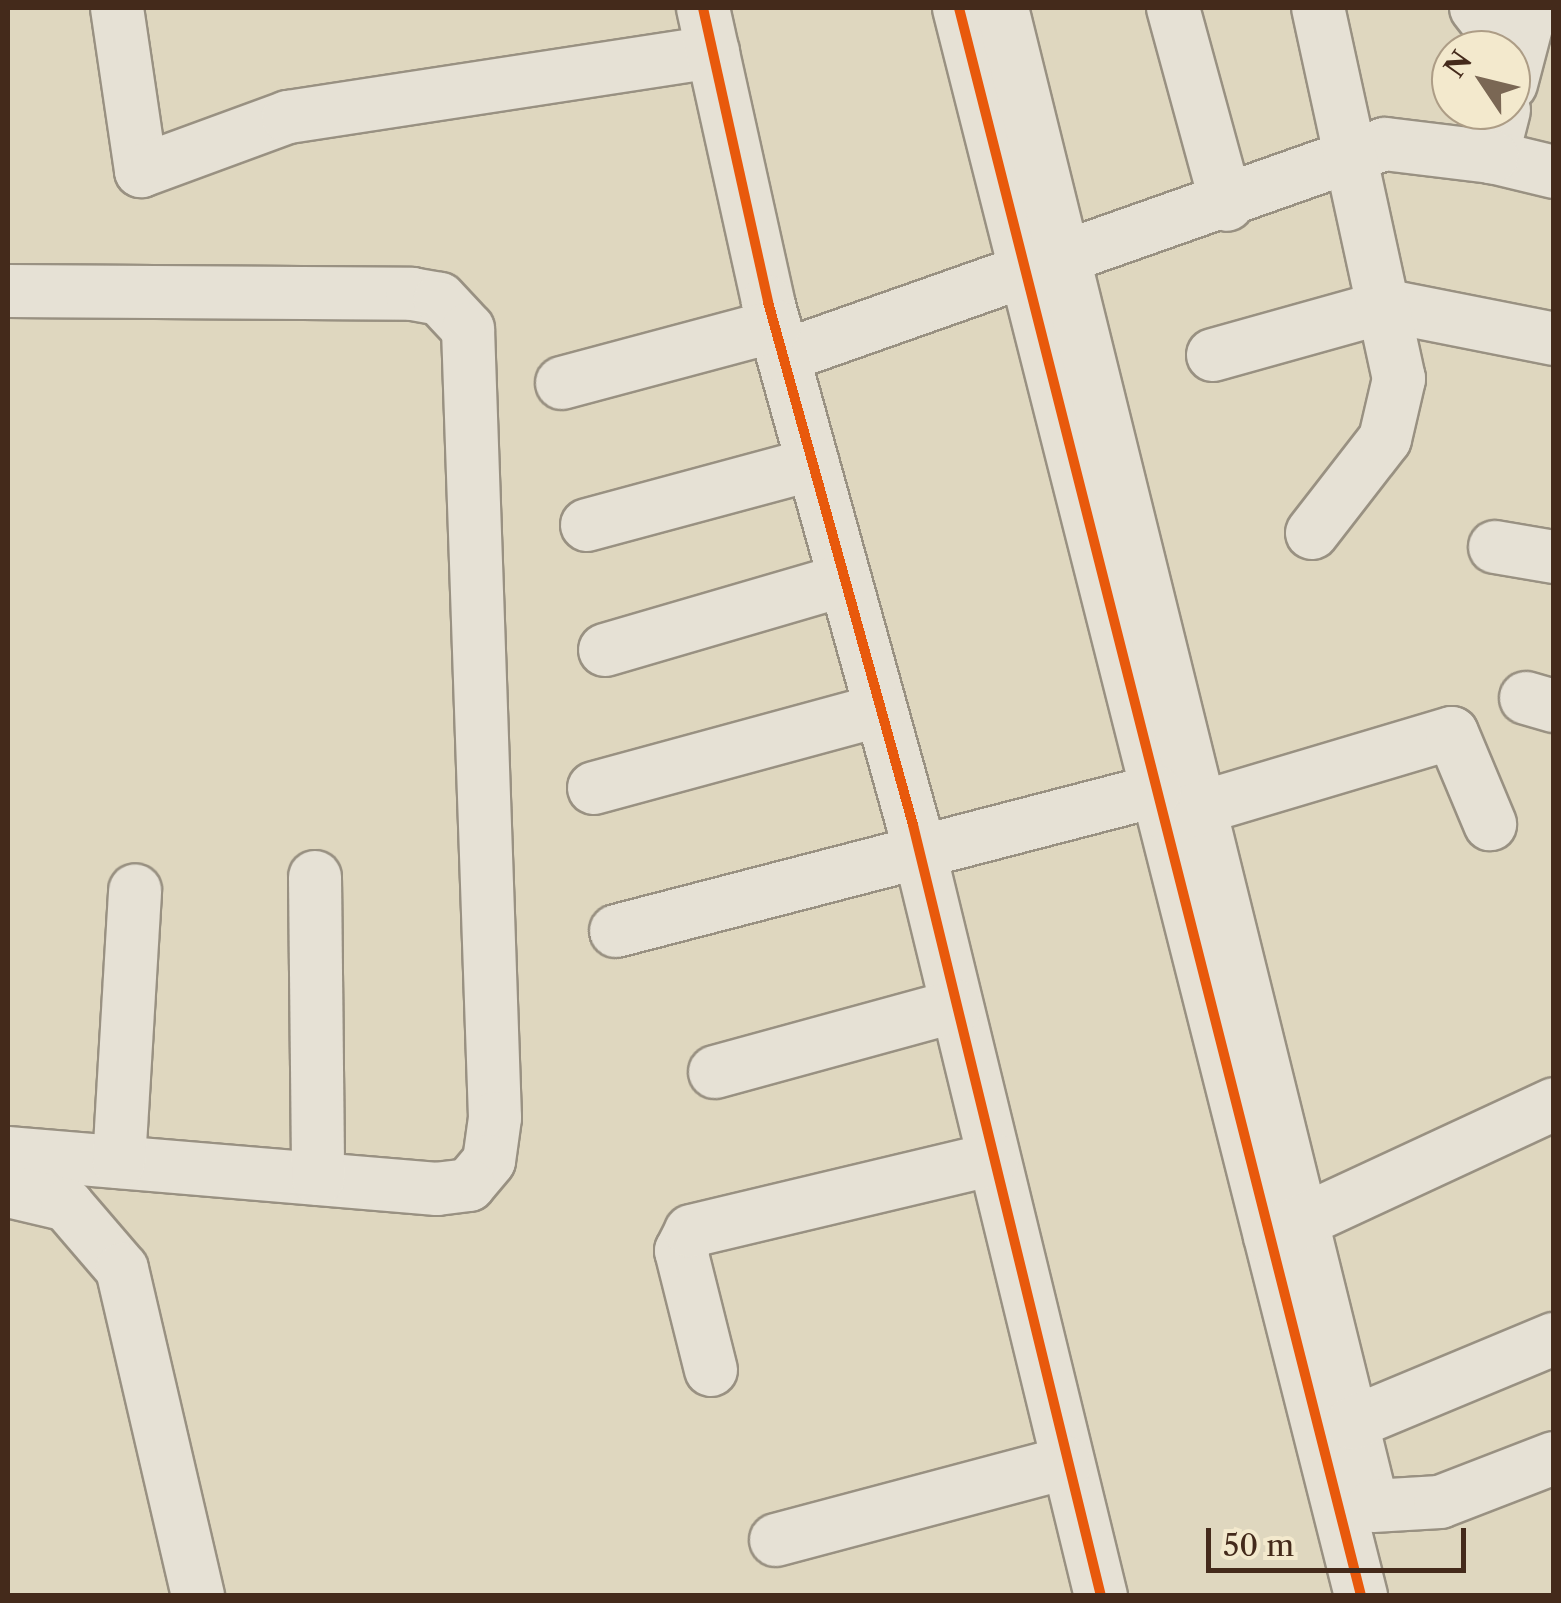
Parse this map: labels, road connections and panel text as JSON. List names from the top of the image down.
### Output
{
  "scale_bar": "50 m",
  "north": "top left"
}
